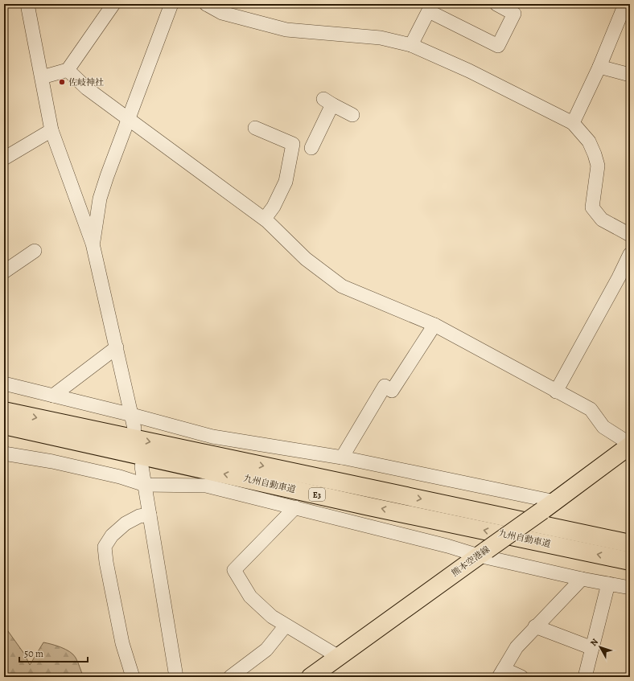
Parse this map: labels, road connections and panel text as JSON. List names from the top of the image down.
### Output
{
  "streets": {
    "main road": ["九州自動車道", "E3", "熊本空港線"]
  },
  "places": ["佐岐神社"],
  "scale_bar": "50 m",
  "north": "top left"
}
